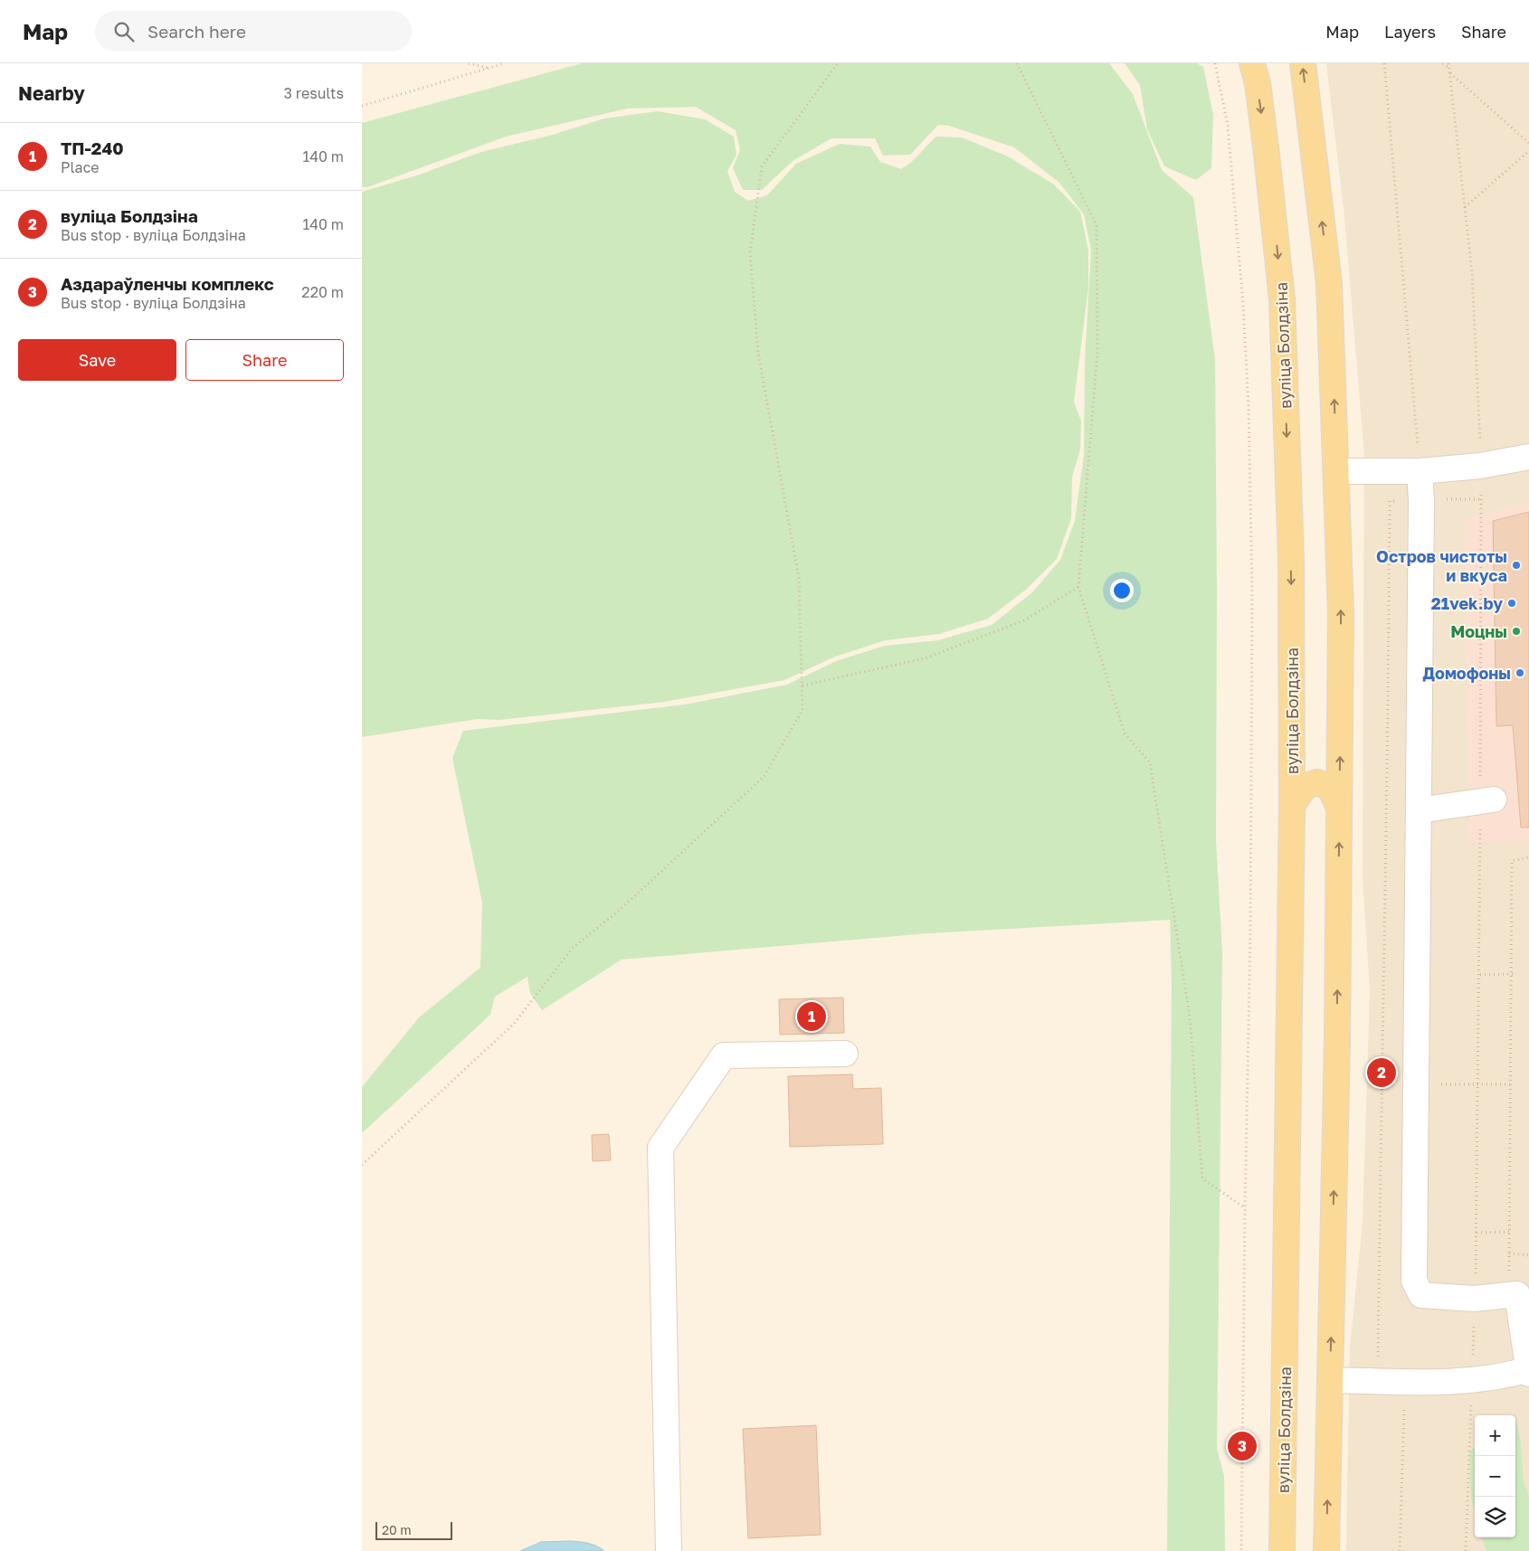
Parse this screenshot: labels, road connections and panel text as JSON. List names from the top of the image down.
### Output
{
  "streets": {
    "main road": ["вуліца Болдзіна"]
  },
  "places": [
    "Остров чистоты и вкуса",
    "21vek.by",
    "Моцны",
    "Домофоны"
  ],
  "scale_bar": "20 m",
  "page": {
    "header": "Map",
    "search": "Search here",
    "nav": ["Map", "Layers", "Share"],
    "heading": ["Nearby", "3 results"],
    "list": [
      {
        "mark": "1",
        "name": "ТП-240",
        "note": "Place",
        "value": "140 m"
      },
      {
        "mark": "2",
        "name": "вуліца Болдзіна",
        "note": "Bus stop · вуліца Болдзіна",
        "value": "140 m"
      },
      {
        "mark": "3",
        "name": "Аздараўленчы комплекс",
        "note": "Bus stop · вуліца Болдзіна",
        "value": "220 m"
      }
    ],
    "buttons": ["Save", "Share"],
    "pins": ["1", "2", "3"],
    "map_buttons": ["+", "−"],
    "scale": "20 m"
  }
}
